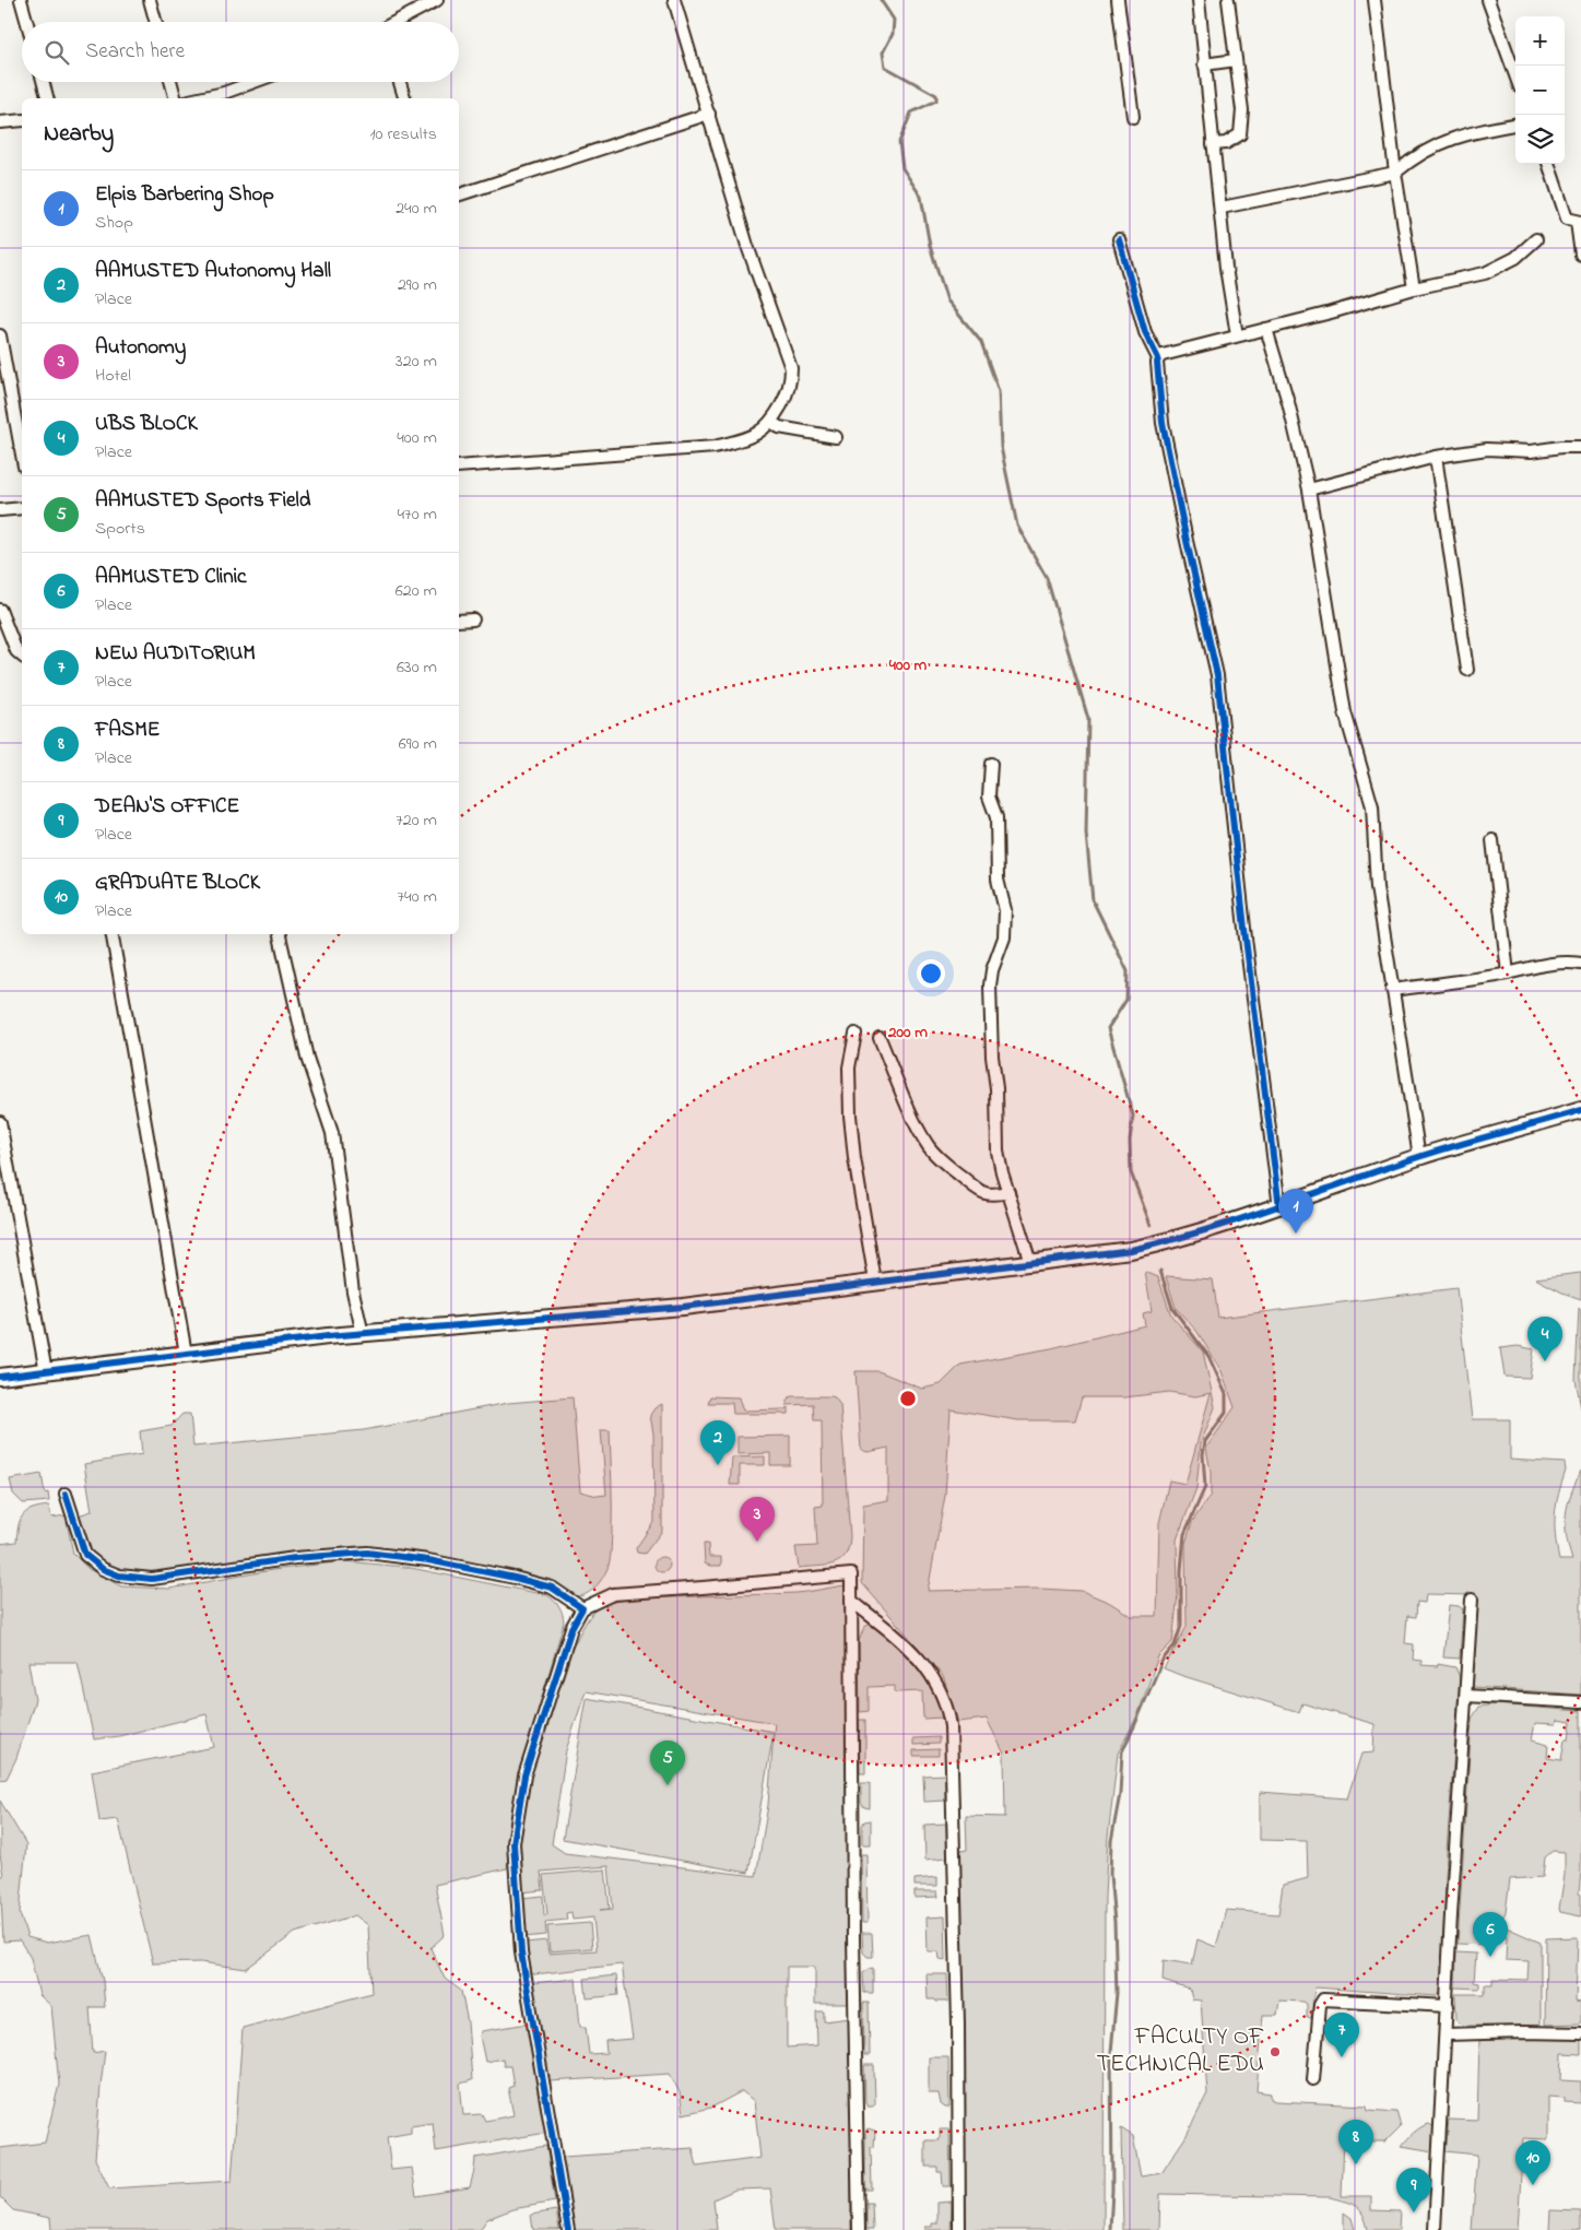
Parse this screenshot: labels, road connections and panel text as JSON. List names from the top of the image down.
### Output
{
  "places": ["FACULTY OF TECHNICAL EDU"],
  "page": {
    "map_buttons": ["+", "−"],
    "search": "Search here",
    "heading": ["Nearby", "10 results"],
    "list": [
      {
        "mark": "1",
        "name": "Elpis Barbering Shop",
        "note": "Shop",
        "value": "240 m"
      },
      {
        "mark": "2",
        "name": "AAMUSTED Autonomy Hall",
        "note": "Place",
        "value": "290 m"
      },
      {
        "mark": "3",
        "name": "Autonomy",
        "note": "Hotel",
        "value": "320 m"
      },
      {
        "mark": "4",
        "name": "UBS BLOCK",
        "note": "Place",
        "value": "400 m"
      },
      {
        "mark": "5",
        "name": "AAMUSTED Sports Field",
        "note": "Sports",
        "value": "470 m"
      },
      {
        "mark": "6",
        "name": "AAMUSTED Clinic",
        "note": "Place",
        "value": "620 m"
      },
      {
        "mark": "7",
        "name": "NEW AUDITORIUM",
        "note": "Place",
        "value": "630 m"
      },
      {
        "mark": "8",
        "name": "FASME",
        "note": "Place",
        "value": "690 m"
      },
      {
        "mark": "9",
        "name": "DEAN'S OFFICE",
        "note": "Place",
        "value": "720 m"
      },
      {
        "mark": "10",
        "name": "GRADUATE BLOCK",
        "note": "Place",
        "value": "740 m"
      }
    ],
    "pins": [
      "1",
      "4",
      "2",
      "3",
      "5",
      "6",
      "7",
      "8",
      "10",
      "9"
    ]
  },
  "rings": ["400 m", "200 m"]
}
